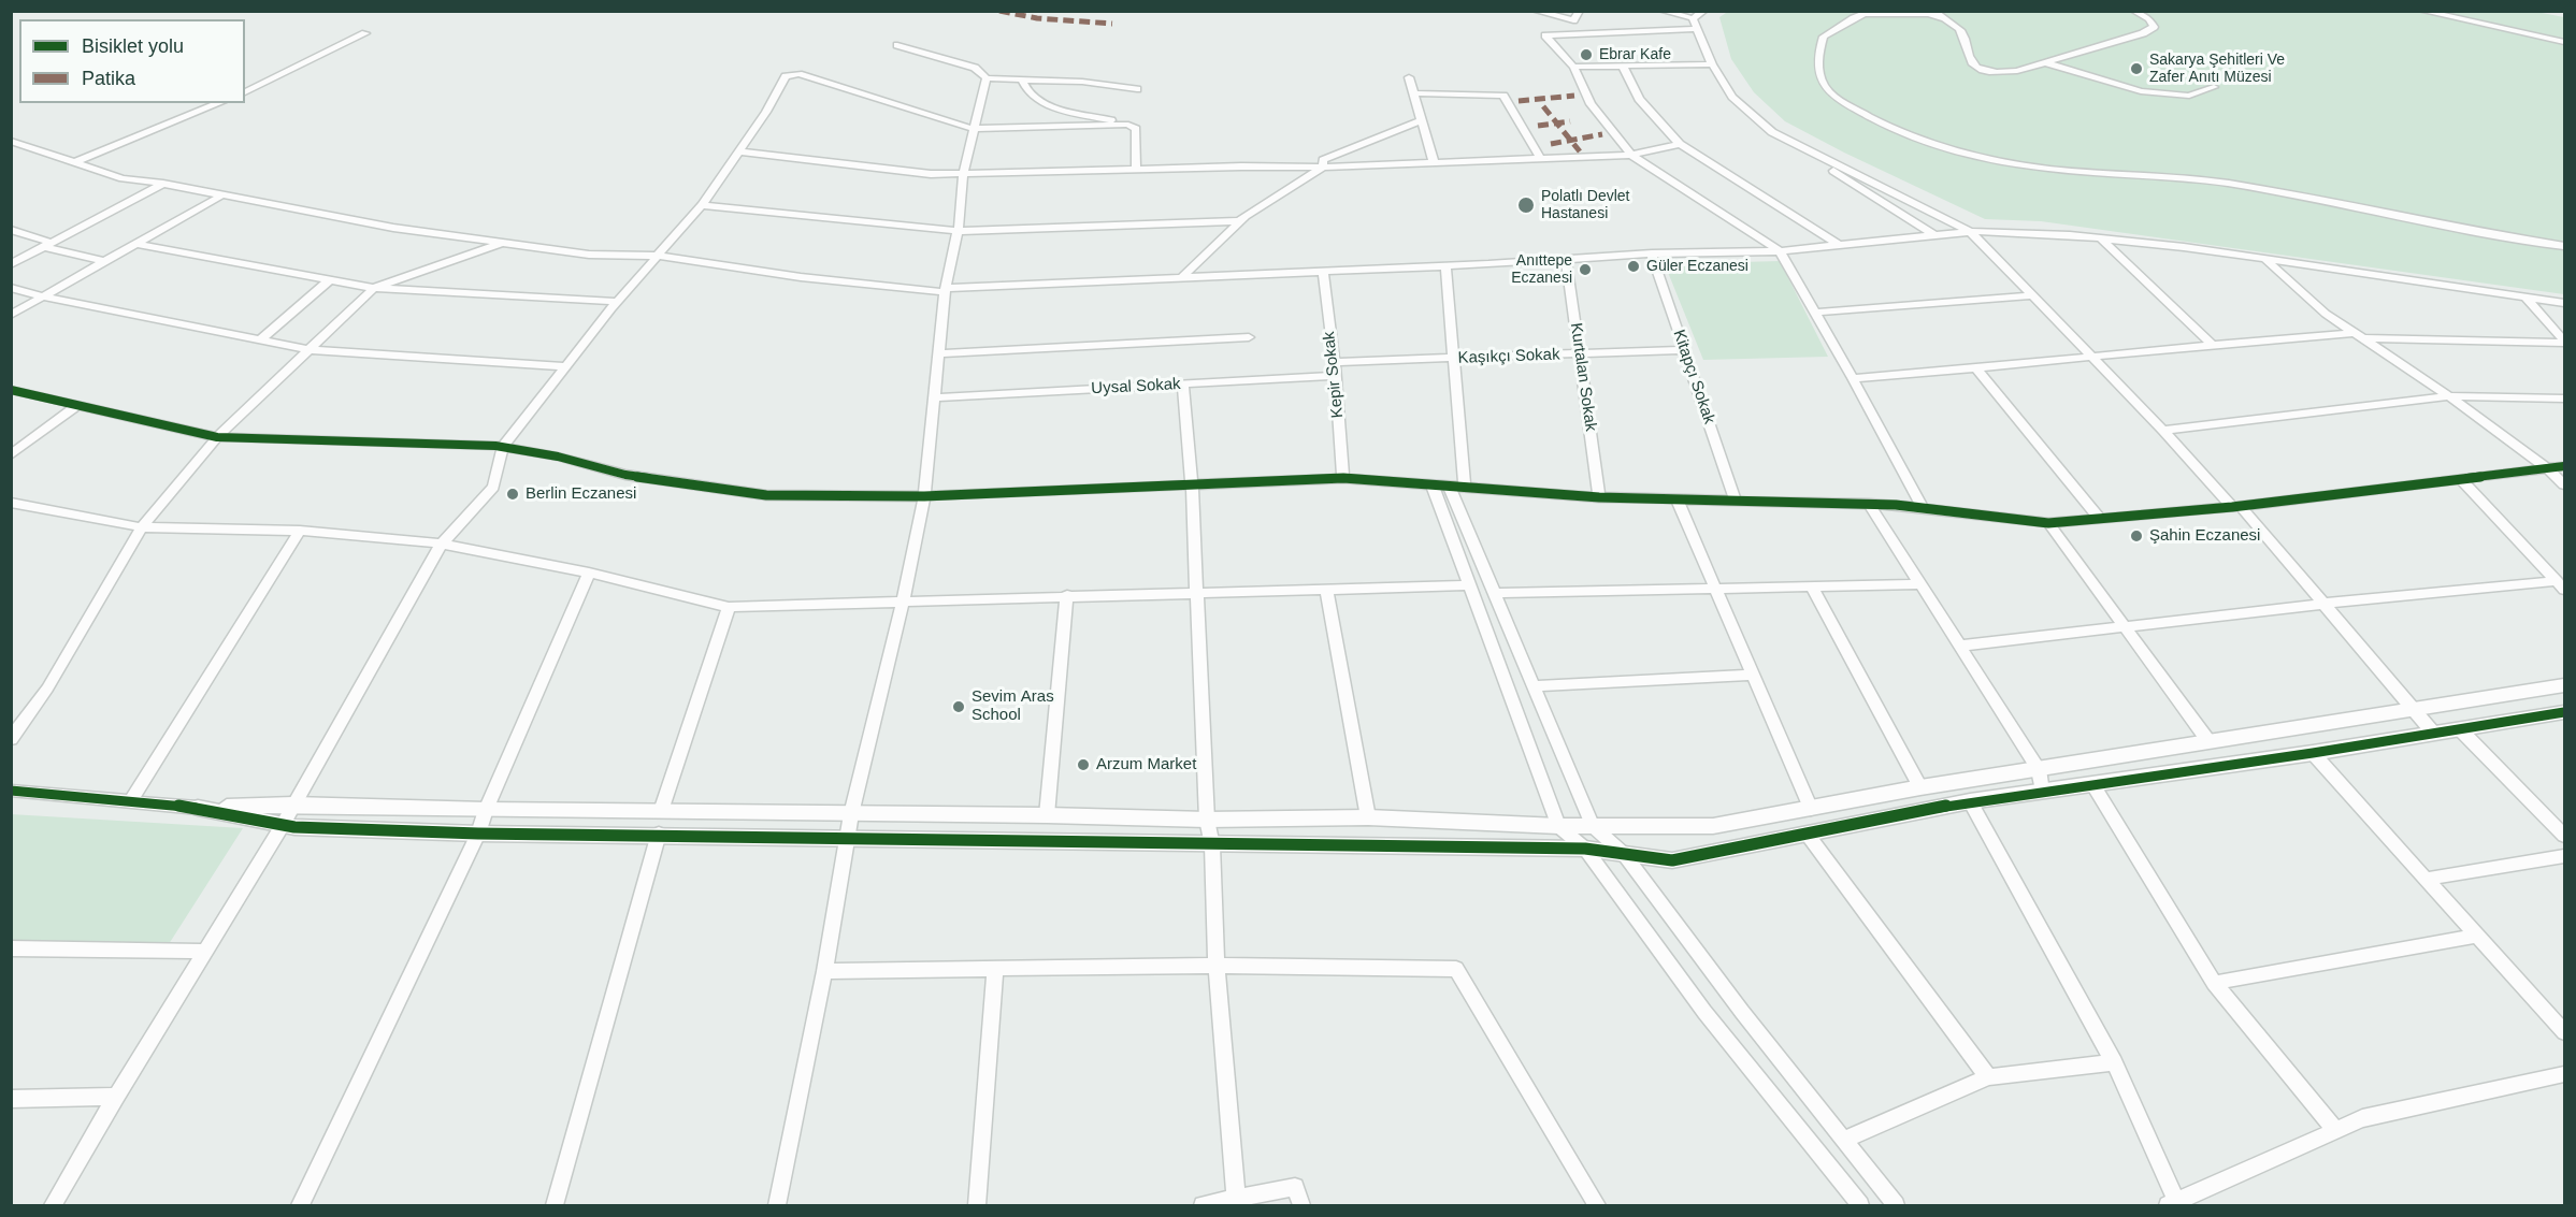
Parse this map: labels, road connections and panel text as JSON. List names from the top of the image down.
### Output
{
  "streets": {
    "street": [
      "Kaşıkçı Sokak",
      "Kepir Sokak",
      "Kurtalan Sokak",
      "Kitapçı Sokak",
      "Uysal Sokak"
    ]
  },
  "crossings": [
    ["Kaşıkçı Sokak", "Kepir Sokak"],
    ["Kaşıkçı Sokak", "Kurtalan Sokak"],
    ["Kaşıkçı Sokak", "Kitapçı Sokak"],
    ["Kepir Sokak", "Uysal Sokak"]
  ],
  "places": [
    "Ebrar Kafe",
    "Sakarya Şehitleri Ve Zafer Anıtı Müzesi",
    "Polatlı Devlet Hastanesi",
    "Güler Eczanesi",
    "Anıttepe Eczanesi",
    "Berlin Eczanesi",
    "Şahin Eczanesi",
    "Sevim Aras School",
    "Arzum Market"
  ],
  "legend": ["Bisiklet yolu", "Patika"]
}
